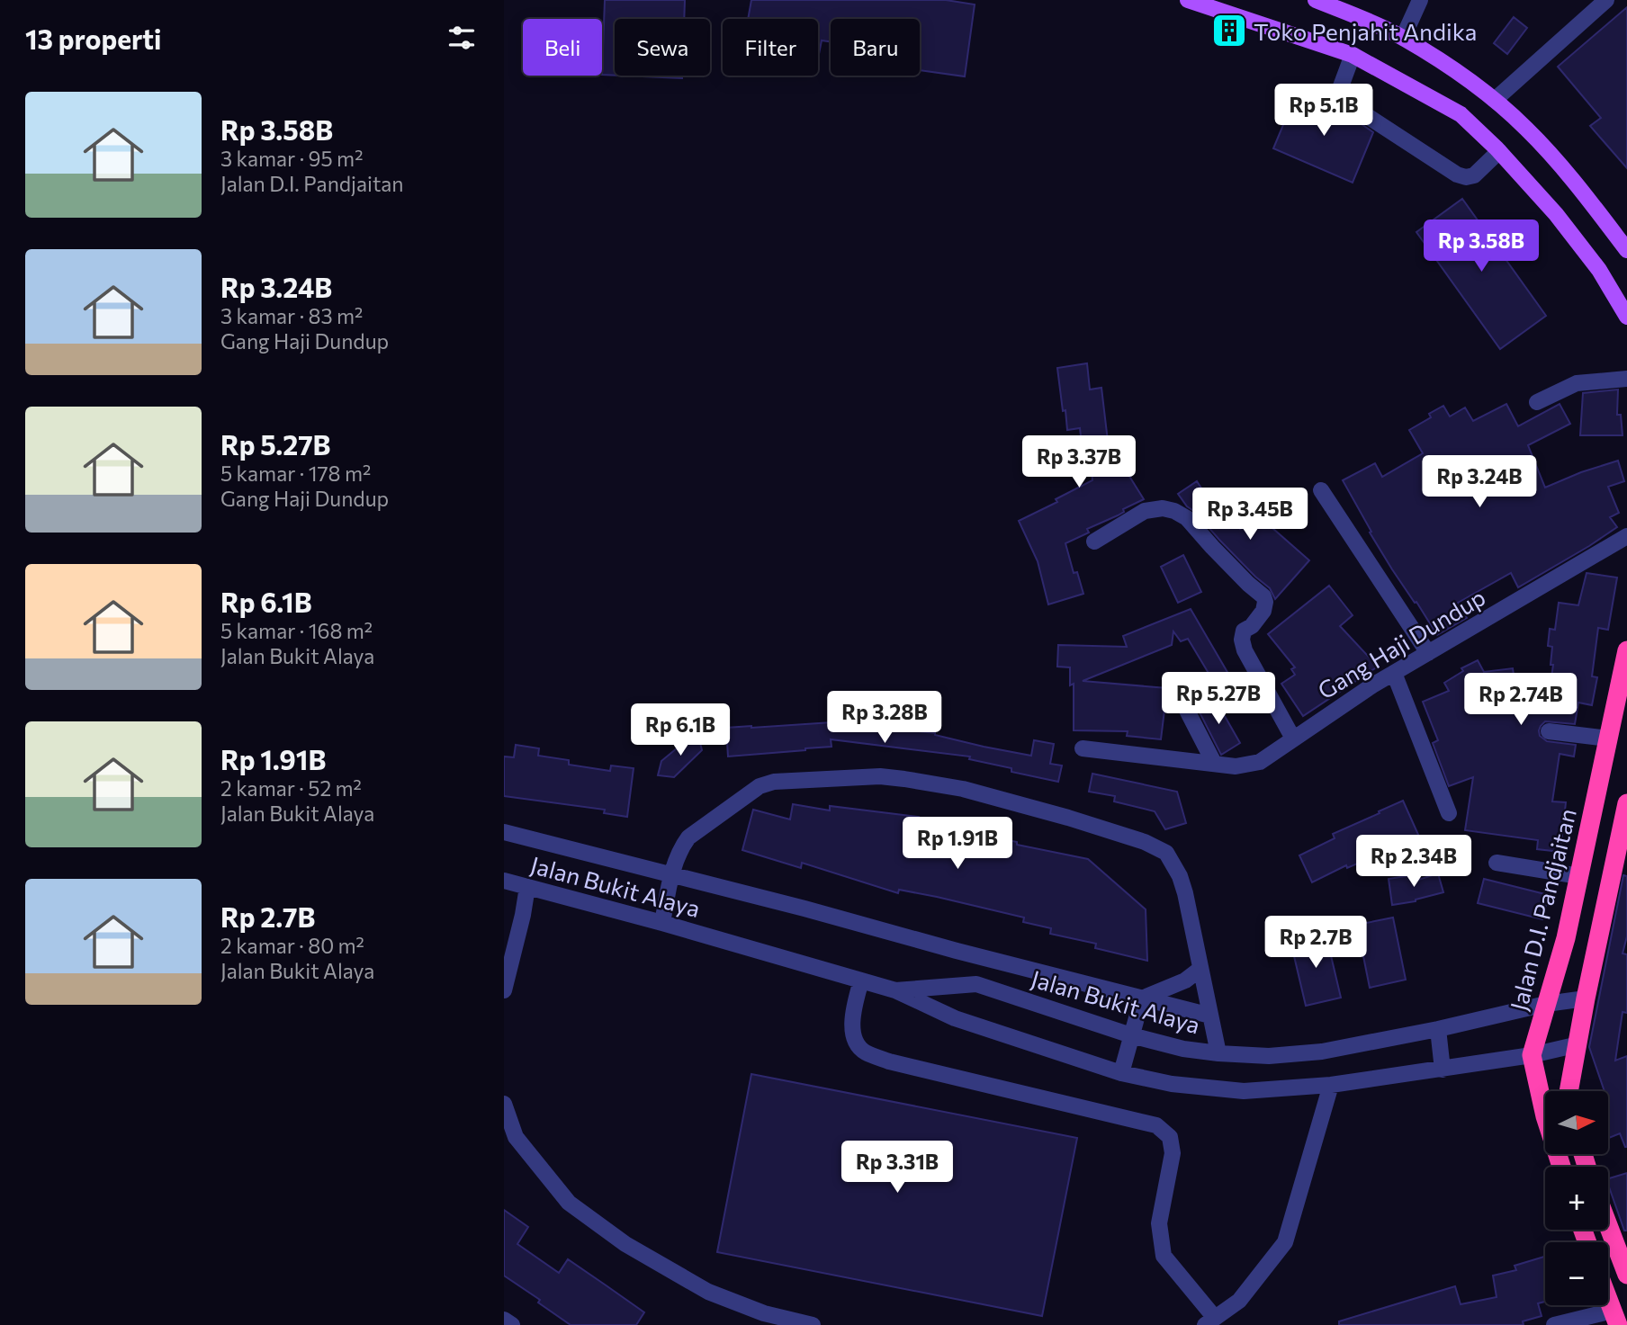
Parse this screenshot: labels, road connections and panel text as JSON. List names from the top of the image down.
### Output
{
  "streets": {
    "highway": ["Jalan D.I. Pandjaitan"],
    "street": ["Gang Haji Dundup", "Jalan Bukit Alaya"]
  },
  "crossings": [
    ["Jalan Bukit Alaya", "Jalan D.I. Pandjaitan"]
  ],
  "places": {
    "building": ["Toko Penjahit Andika"]
  },
  "north": "right",
  "page": {
    "heading": "13 properti",
    "chip": [
      "Beli",
      "Sewa",
      "Filter",
      "Baru"
    ],
    "list": [
      {
        "name": "Rp 3.58B",
        "note": "3 kamar · 95 m² · Jalan D.I. Pandjaitan"
      },
      {
        "name": "Rp 3.24B",
        "note": "3 kamar · 83 m² · Gang Haji Dundup"
      },
      {
        "name": "Rp 5.27B",
        "note": "5 kamar · 178 m² · Gang Haji Dundup"
      },
      {
        "name": "Rp 6.1B",
        "note": "5 kamar · 168 m² · Jalan Bukit Alaya"
      },
      {
        "name": "Rp 1.91B",
        "note": "2 kamar · 52 m² · Jalan Bukit Alaya"
      },
      {
        "name": "Rp 2.7B",
        "note": "2 kamar · 80 m² · Jalan Bukit Alaya"
      }
    ],
    "price": [
      "Rp 5.1B",
      "Rp 3.58B",
      "Rp 3.37B",
      "Rp 3.24B",
      "Rp 3.45B",
      "Rp 5.27B",
      "Rp 2.74B",
      "Rp 3.28B",
      "Rp 6.1B",
      "Rp 1.91B",
      "Rp 2.34B",
      "Rp 2.7B",
      "Rp 3.31B"
    ],
    "map_buttons": ["+", "−"]
  }
}
